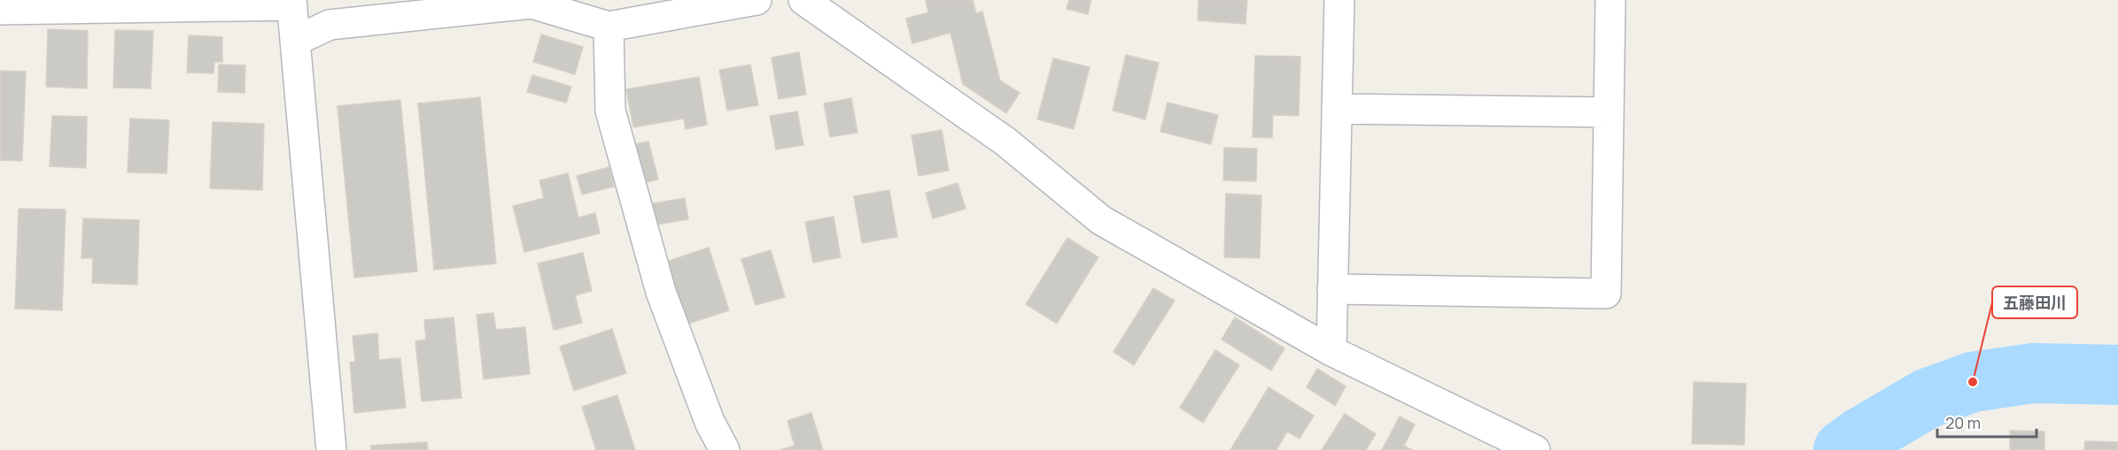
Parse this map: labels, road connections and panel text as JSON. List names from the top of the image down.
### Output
{
  "places": ["五藤田川"],
  "scale_bar": "20 m"
}
